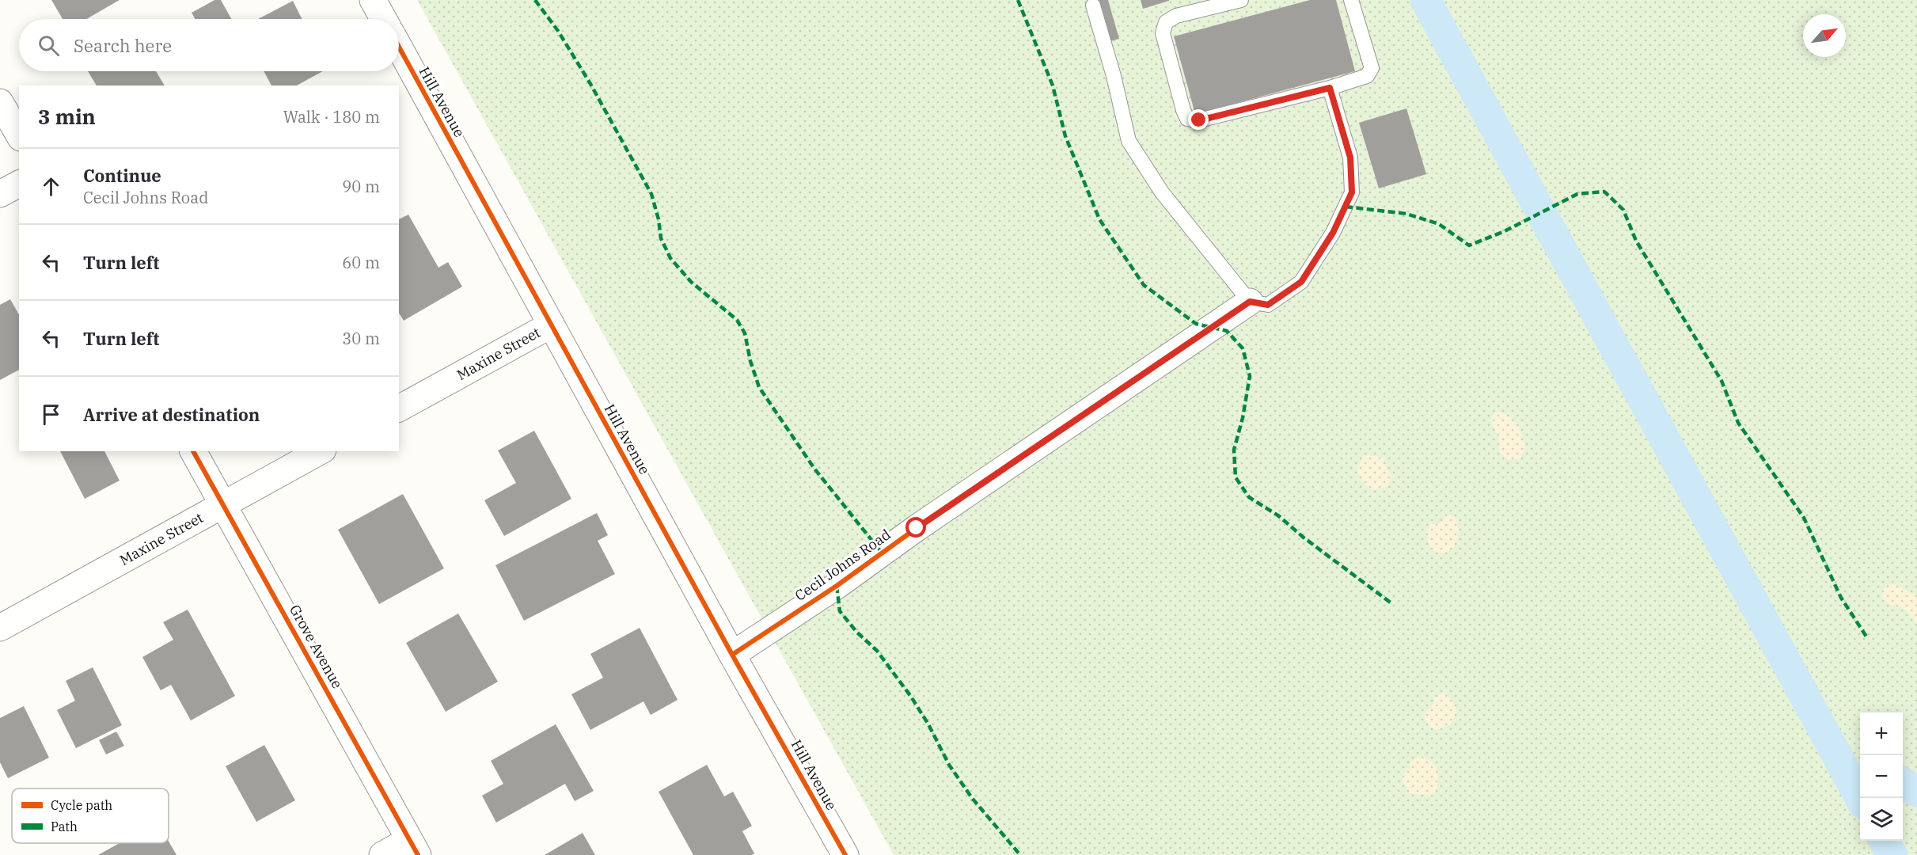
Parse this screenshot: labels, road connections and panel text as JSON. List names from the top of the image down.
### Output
{
  "streets": {
    "street": [
      "Hill Avenue",
      "Maxine Street",
      "Cecil Johns Road",
      "Grove Avenue"
    ]
  },
  "crossings": [
    ["Hill Avenue", "Maxine Street"],
    ["Hill Avenue", "Cecil Johns Road"],
    ["Maxine Street", "Grove Avenue"]
  ],
  "legend": ["Cycle path", "Path"],
  "north": "top right",
  "page": {
    "search": "Search here",
    "heading": ["3 min", "Walk · 180 m"],
    "list": [
      ["Continue", "Cecil Johns Road", "90 m"],
      ["Turn left", "60 m"],
      ["Turn left", "30 m"],
      "Arrive at destination"
    ],
    "map_buttons": ["+", "−"]
  }
}
